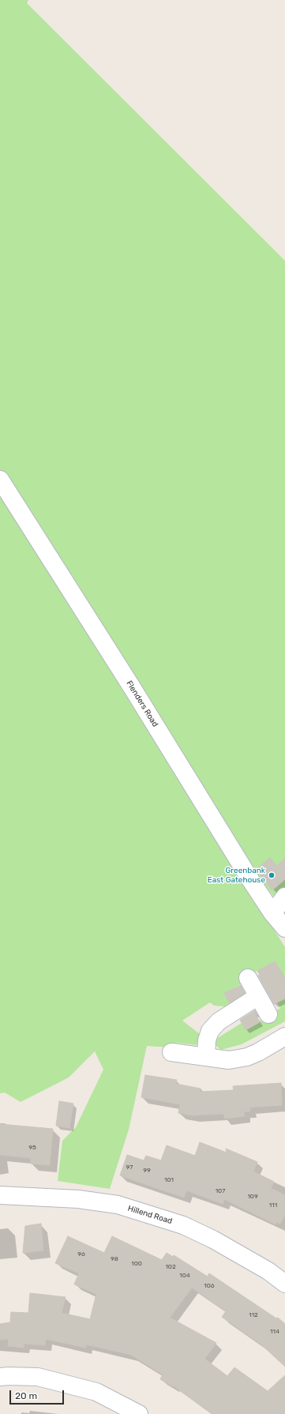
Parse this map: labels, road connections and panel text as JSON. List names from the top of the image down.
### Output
{
  "streets": {
    "street": ["Flenders Road", "Hillend Road"]
  },
  "places": ["Greenbank East Gatehouse"],
  "house_numbers": [
    "95",
    "97",
    "99",
    "101",
    "107",
    "109",
    "111",
    "96",
    "98",
    "100",
    "102",
    "104",
    "106",
    "112",
    "114"
  ],
  "scale_bar": "20 m"
}
